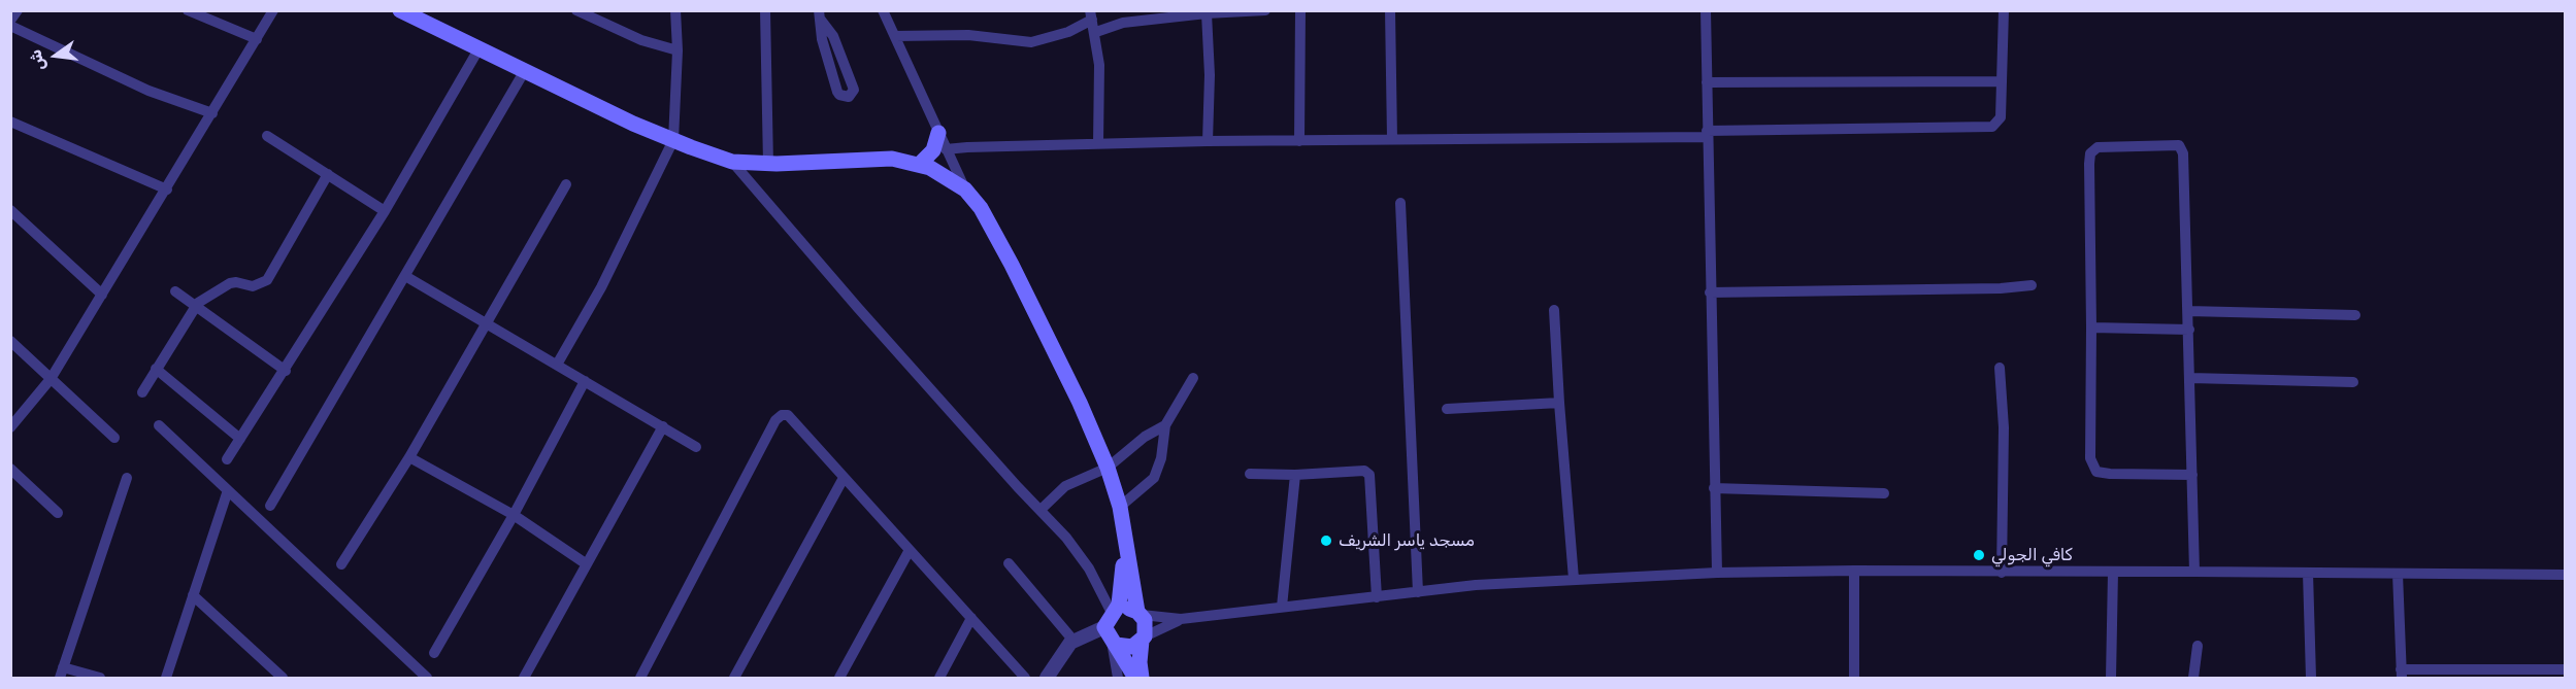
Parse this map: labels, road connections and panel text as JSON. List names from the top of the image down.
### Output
{
  "places": ["مسجد ياسر الشريف", "كافي الجولي"],
  "north": "left"
}
